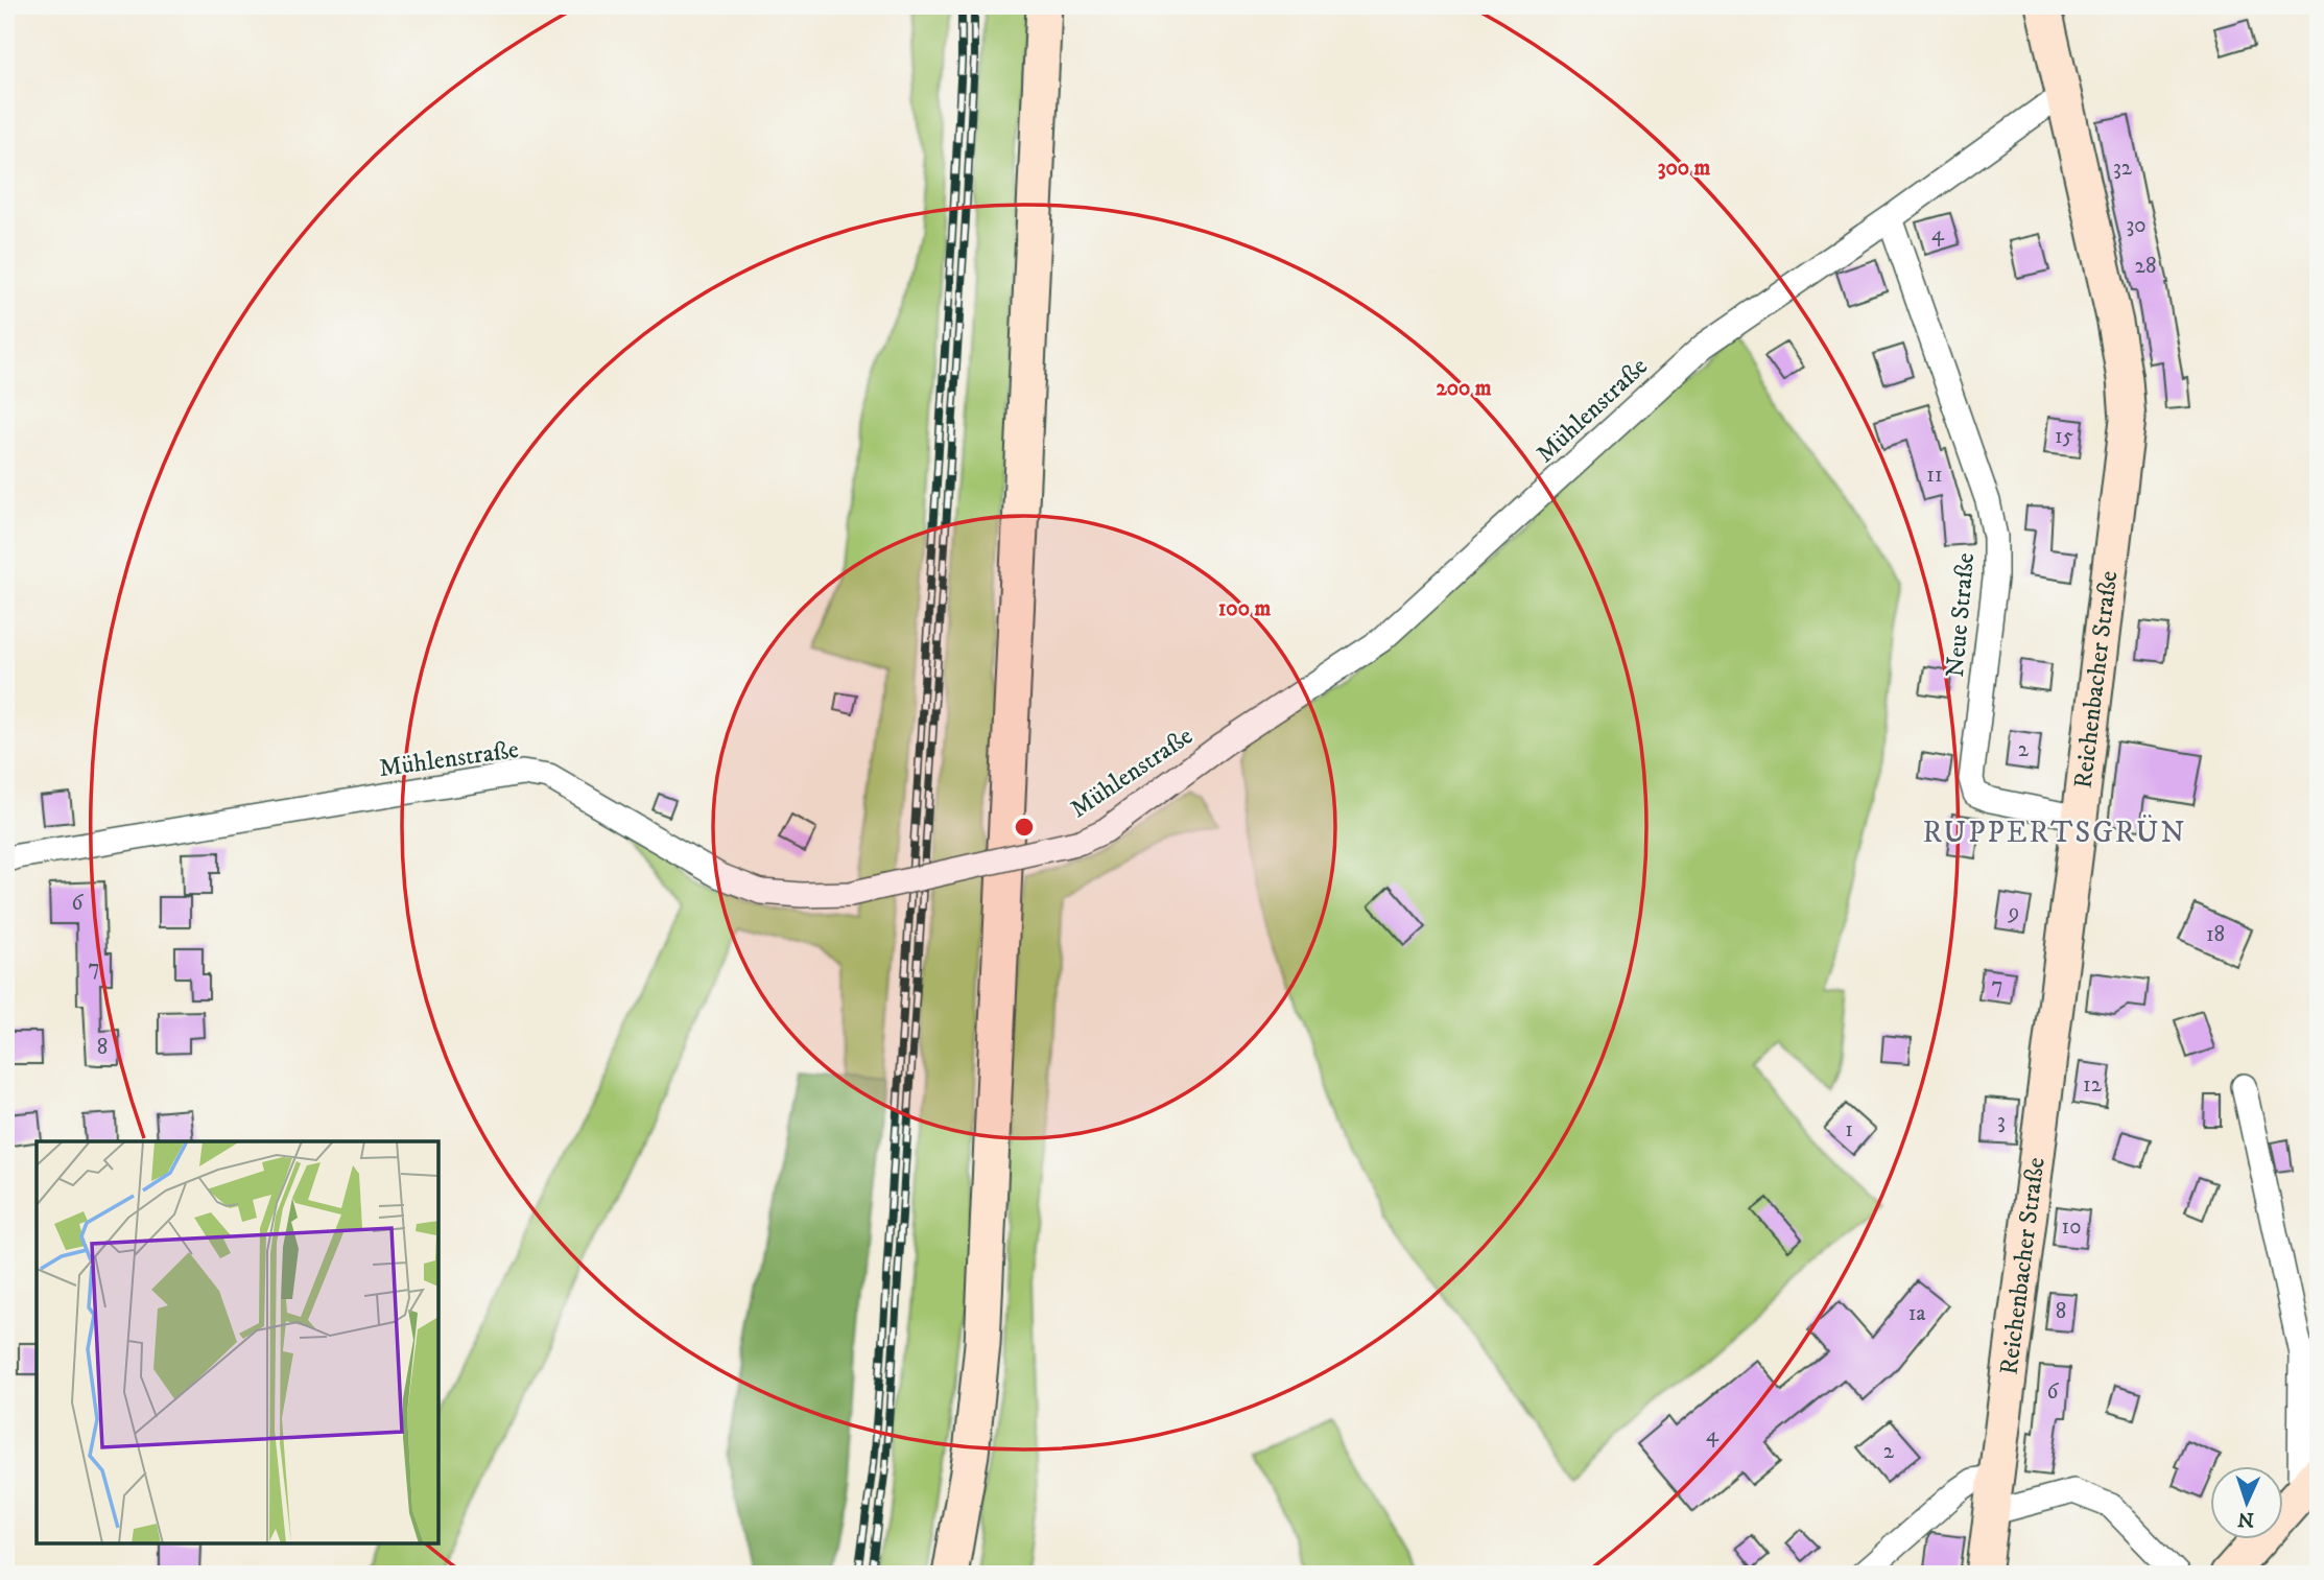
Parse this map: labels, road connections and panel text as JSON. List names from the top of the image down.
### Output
{
  "streets": {
    "street": ["Mühlenstraße", "Neue Straße", "Reichenbacher Straße"]
  },
  "crossings": [
    ["Mühlenstraße", "Neue Straße"],
    ["Mühlenstraße", "Reichenbacher Straße"],
    ["Neue Straße", "Reichenbacher Straße"]
  ],
  "districts": ["RUPPERTSGRÜN"],
  "house_numbers": [
    "32",
    "30",
    "4",
    "28",
    "15",
    "11",
    "2",
    "6",
    "9",
    "18",
    "7",
    "7",
    "8",
    "12",
    "3",
    "1",
    "10",
    "8",
    "1a",
    "6",
    "4",
    "2"
  ],
  "north": "bottom",
  "rings": ["300 m", "200 m", "100 m"]
}
